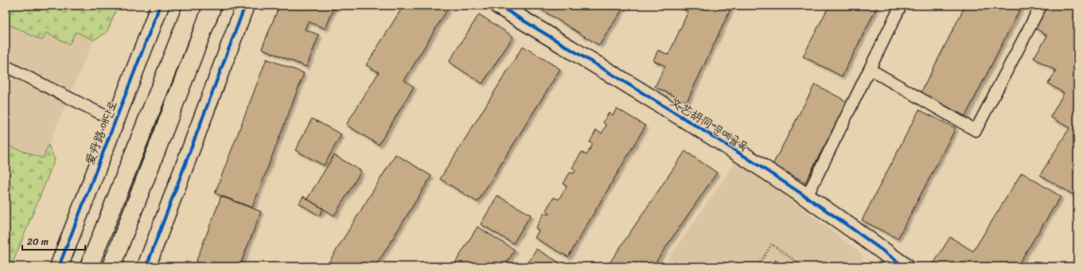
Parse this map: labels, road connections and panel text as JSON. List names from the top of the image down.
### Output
{
  "streets": {
    "street": ["文艺胡同 문예골목", "爱丹路 애단로"]
  },
  "scale_bar": "20 m"
}
